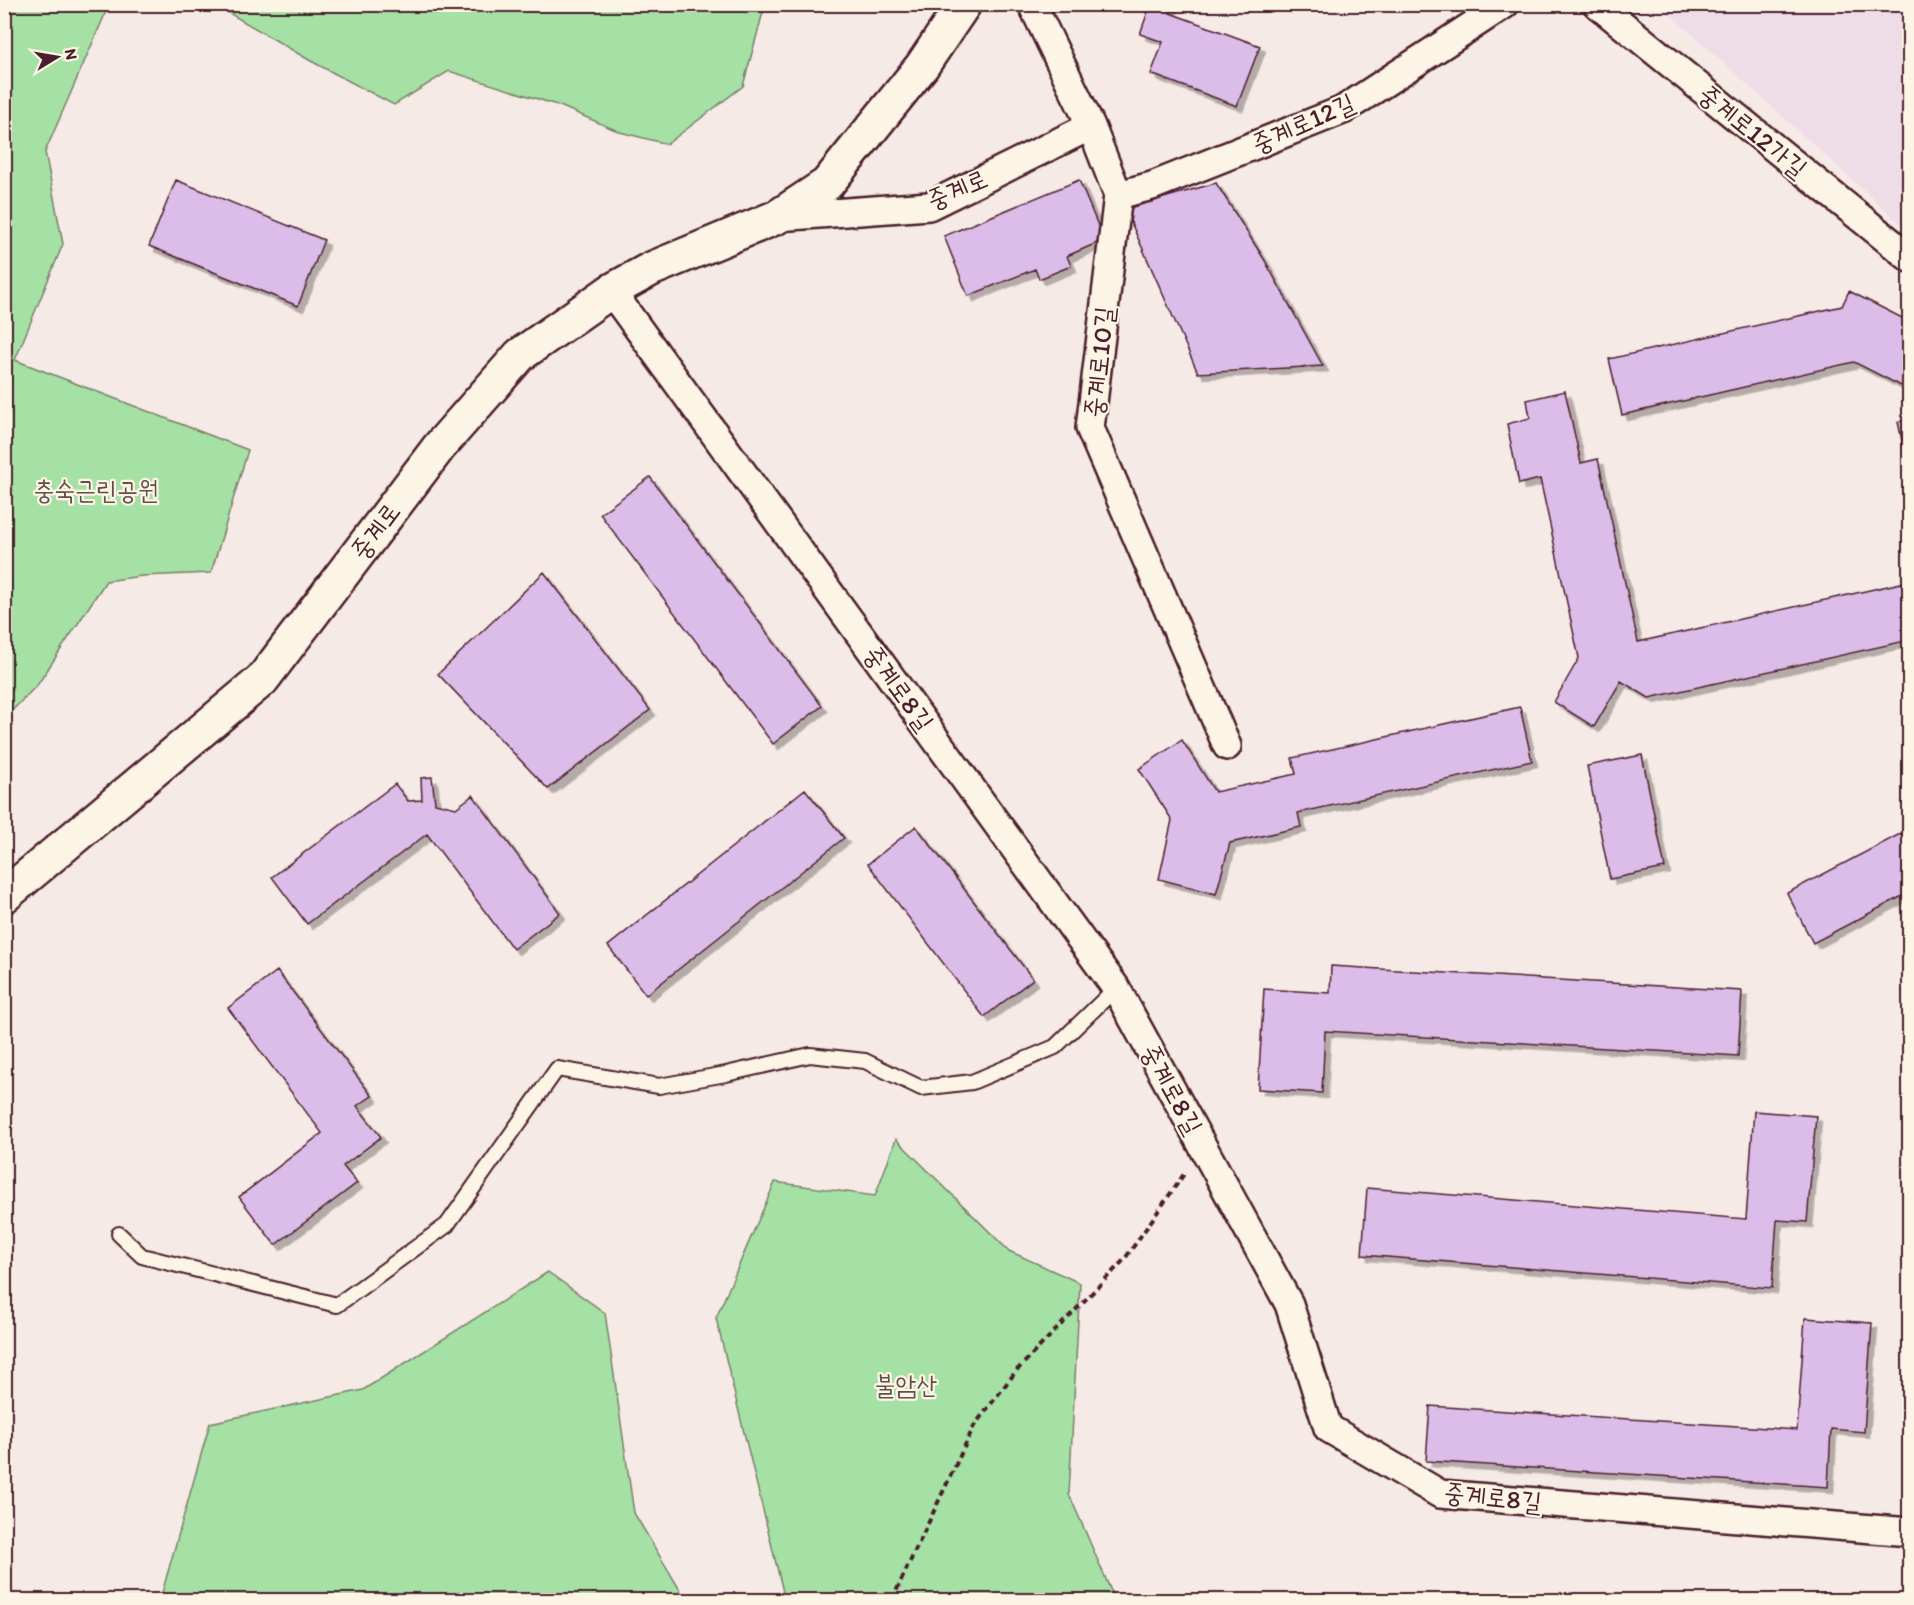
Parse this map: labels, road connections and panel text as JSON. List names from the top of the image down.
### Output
{
  "streets": {
    "street": [
      "중계로12길",
      "중계로12가길",
      "중계로",
      "중계로10길",
      "중계로8길"
    ]
  },
  "crossings": [
    ["중계로12길", "중계로10길"],
    ["중계로", "중계로10길"],
    ["중계로", "중계로8길"]
  ],
  "parks": ["충숙근린공원", "불암산"],
  "north": "right"
}
